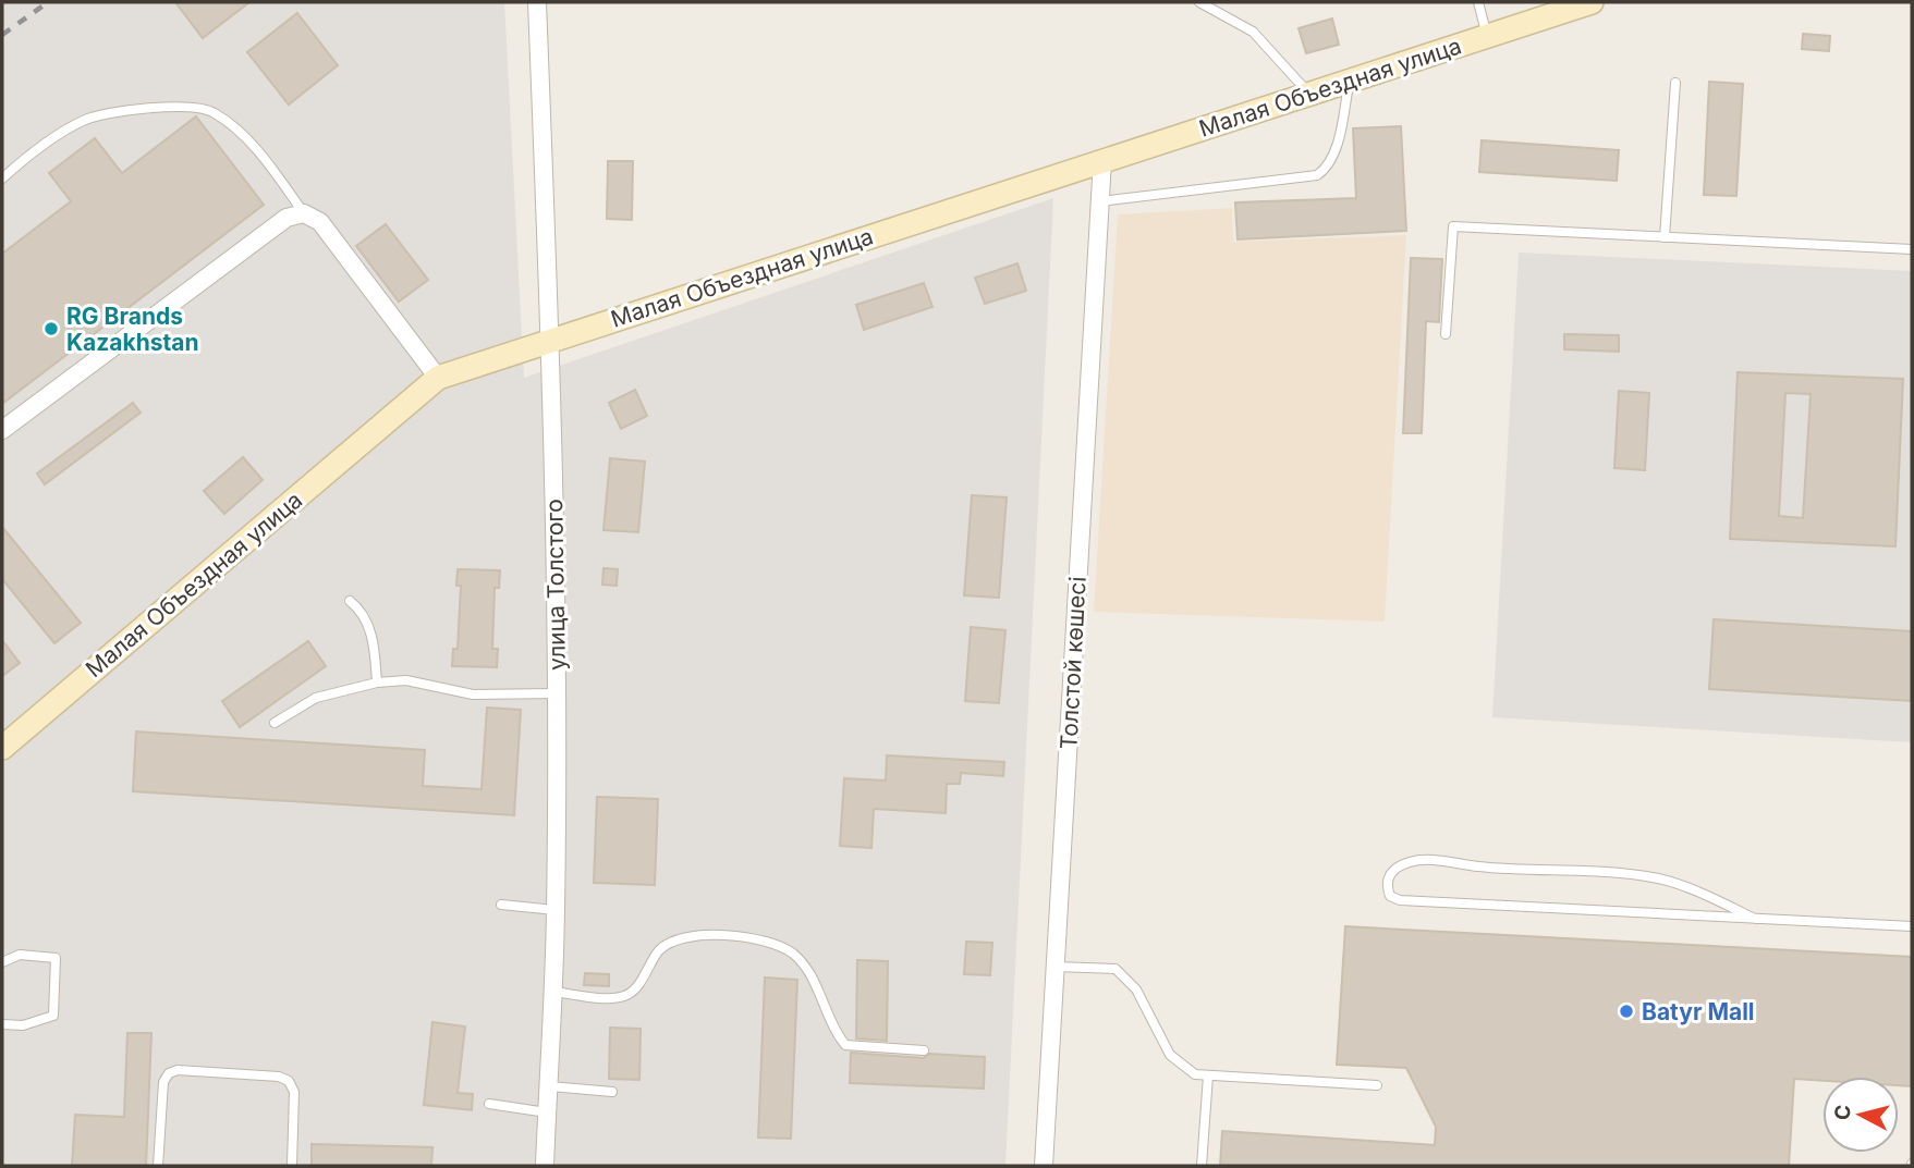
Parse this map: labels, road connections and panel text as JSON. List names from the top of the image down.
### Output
{
  "streets": {
    "street": ["Малая Объездная улица", "улица Толстого", "Толстой көшесі"]
  },
  "crossings": [
    ["Малая Объездная улица", "улица Толстого"],
    ["Малая Объездная улица", "Толстой көшесі"]
  ],
  "places": ["RG Brands Kazakhstan", "Batyr Mall"],
  "north": "left"
}
